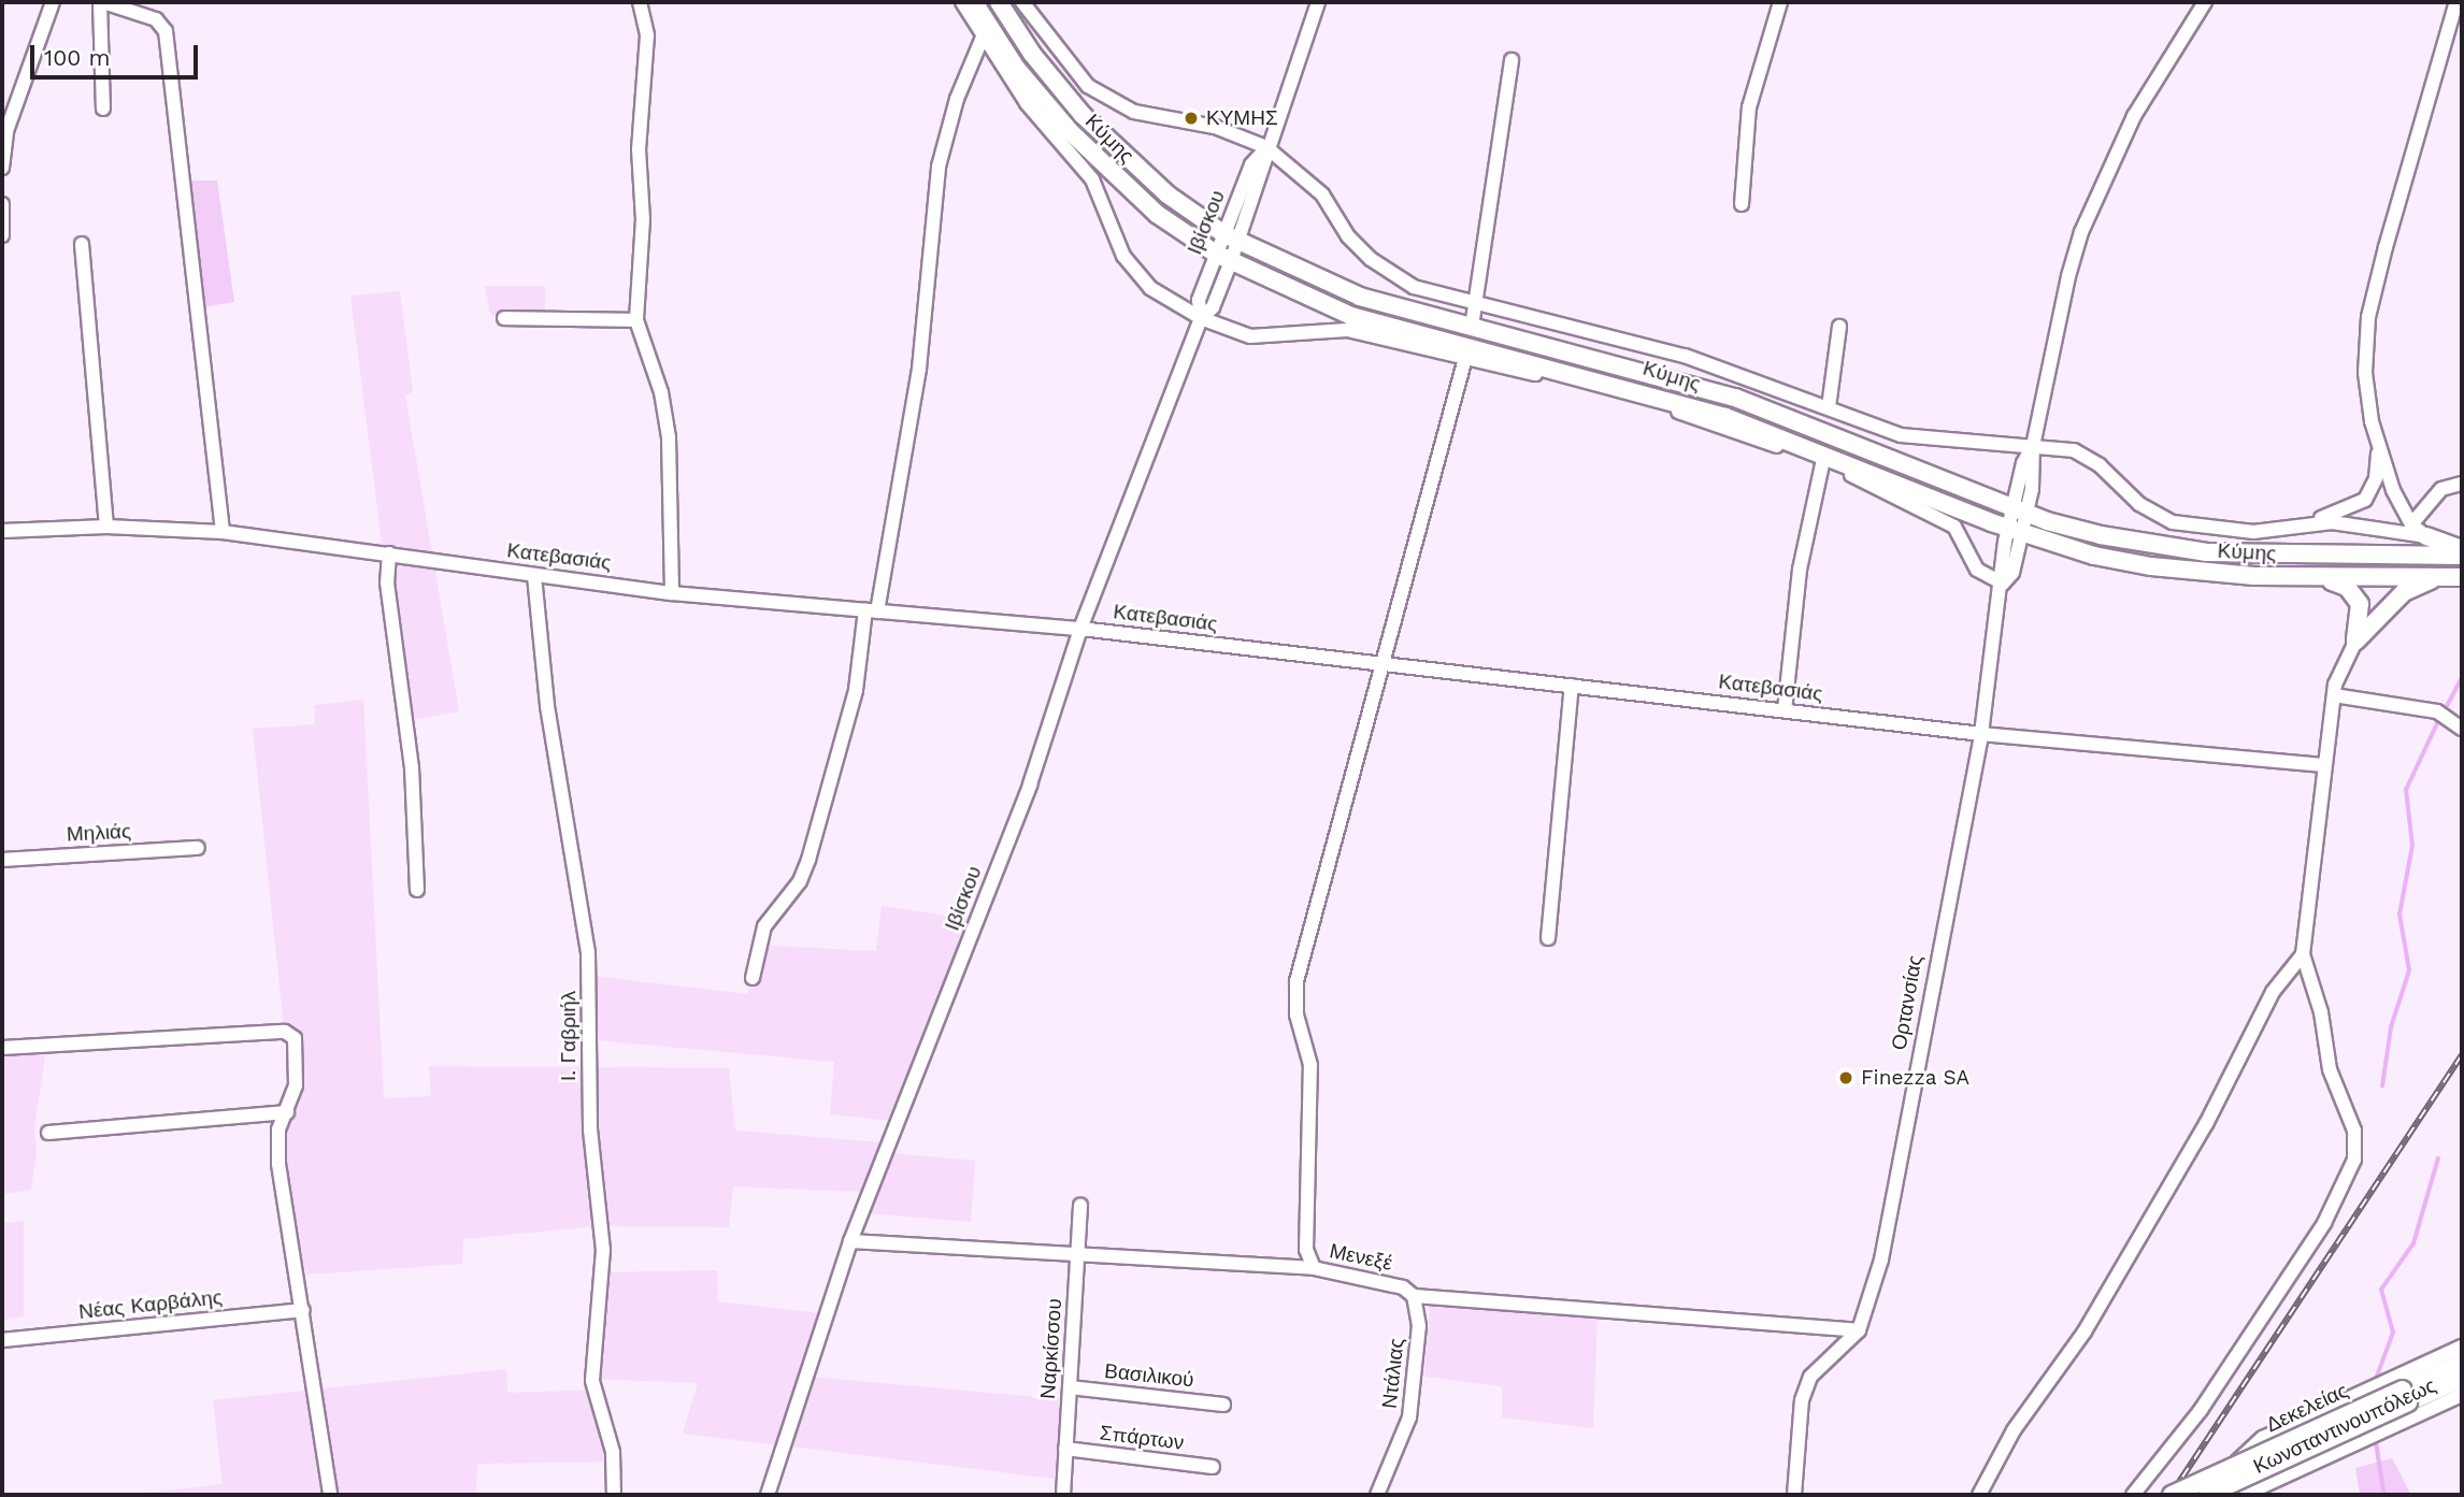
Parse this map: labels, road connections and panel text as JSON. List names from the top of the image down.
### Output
{
  "streets": {
    "main road": ["Κύμης", "Δεκελείας"],
    "street": [
      "Ιβίσκου",
      "Κατεβασιάς",
      "Μηλιάς",
      "Ορτανσίας",
      "Ι. Γαβριήλ",
      "Μενεξέ",
      "Νέας Καρβάλης",
      "Ναρκίσσου",
      "Ντάλιας",
      "Βασιλικού",
      "Κωνσταντινουπόλεως",
      "Σπάρτων"
    ]
  },
  "crossings": [
    ["Κύμης", "Ιβίσκου"],
    ["Κύμης", "Ορτανσίας"],
    ["Ιβίσκου", "Κατεβασιάς"],
    ["Ιβίσκου", "Μενεξέ"],
    ["Κατεβασιάς", "Ορτανσίας"],
    ["Κατεβασιάς", "Ι. Γαβριήλ"],
    ["Ορτανσίας", "Μενεξέ"],
    ["Μενεξέ", "Ναρκίσσου"],
    ["Μενεξέ", "Ντάλιας"],
    ["Ναρκίσσου", "Βασιλικού"],
    ["Ναρκίσσου", "Σπάρτων"]
  ],
  "places": ["ΚΥΜΗΣ", "Finezza SA"],
  "scale_bar": "100 m"
}
